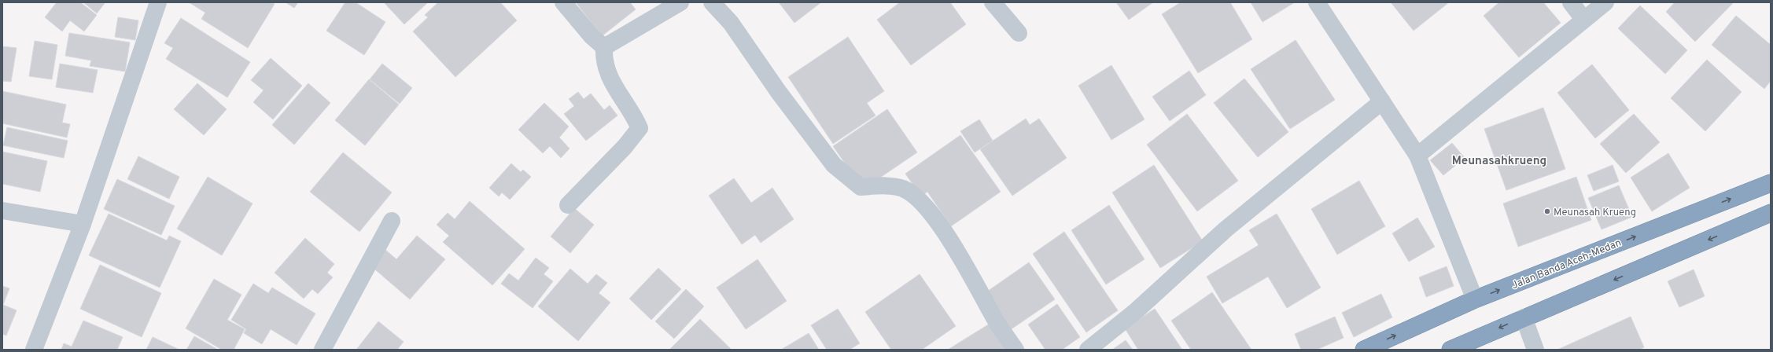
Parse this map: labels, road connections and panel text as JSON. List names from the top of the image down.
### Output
{
  "streets": {
    "highway": ["Jalan Banda Aceh-Medan"]
  },
  "districts": ["Meunasahkrueng"],
  "places": ["Meunasah Krueng"]
}
